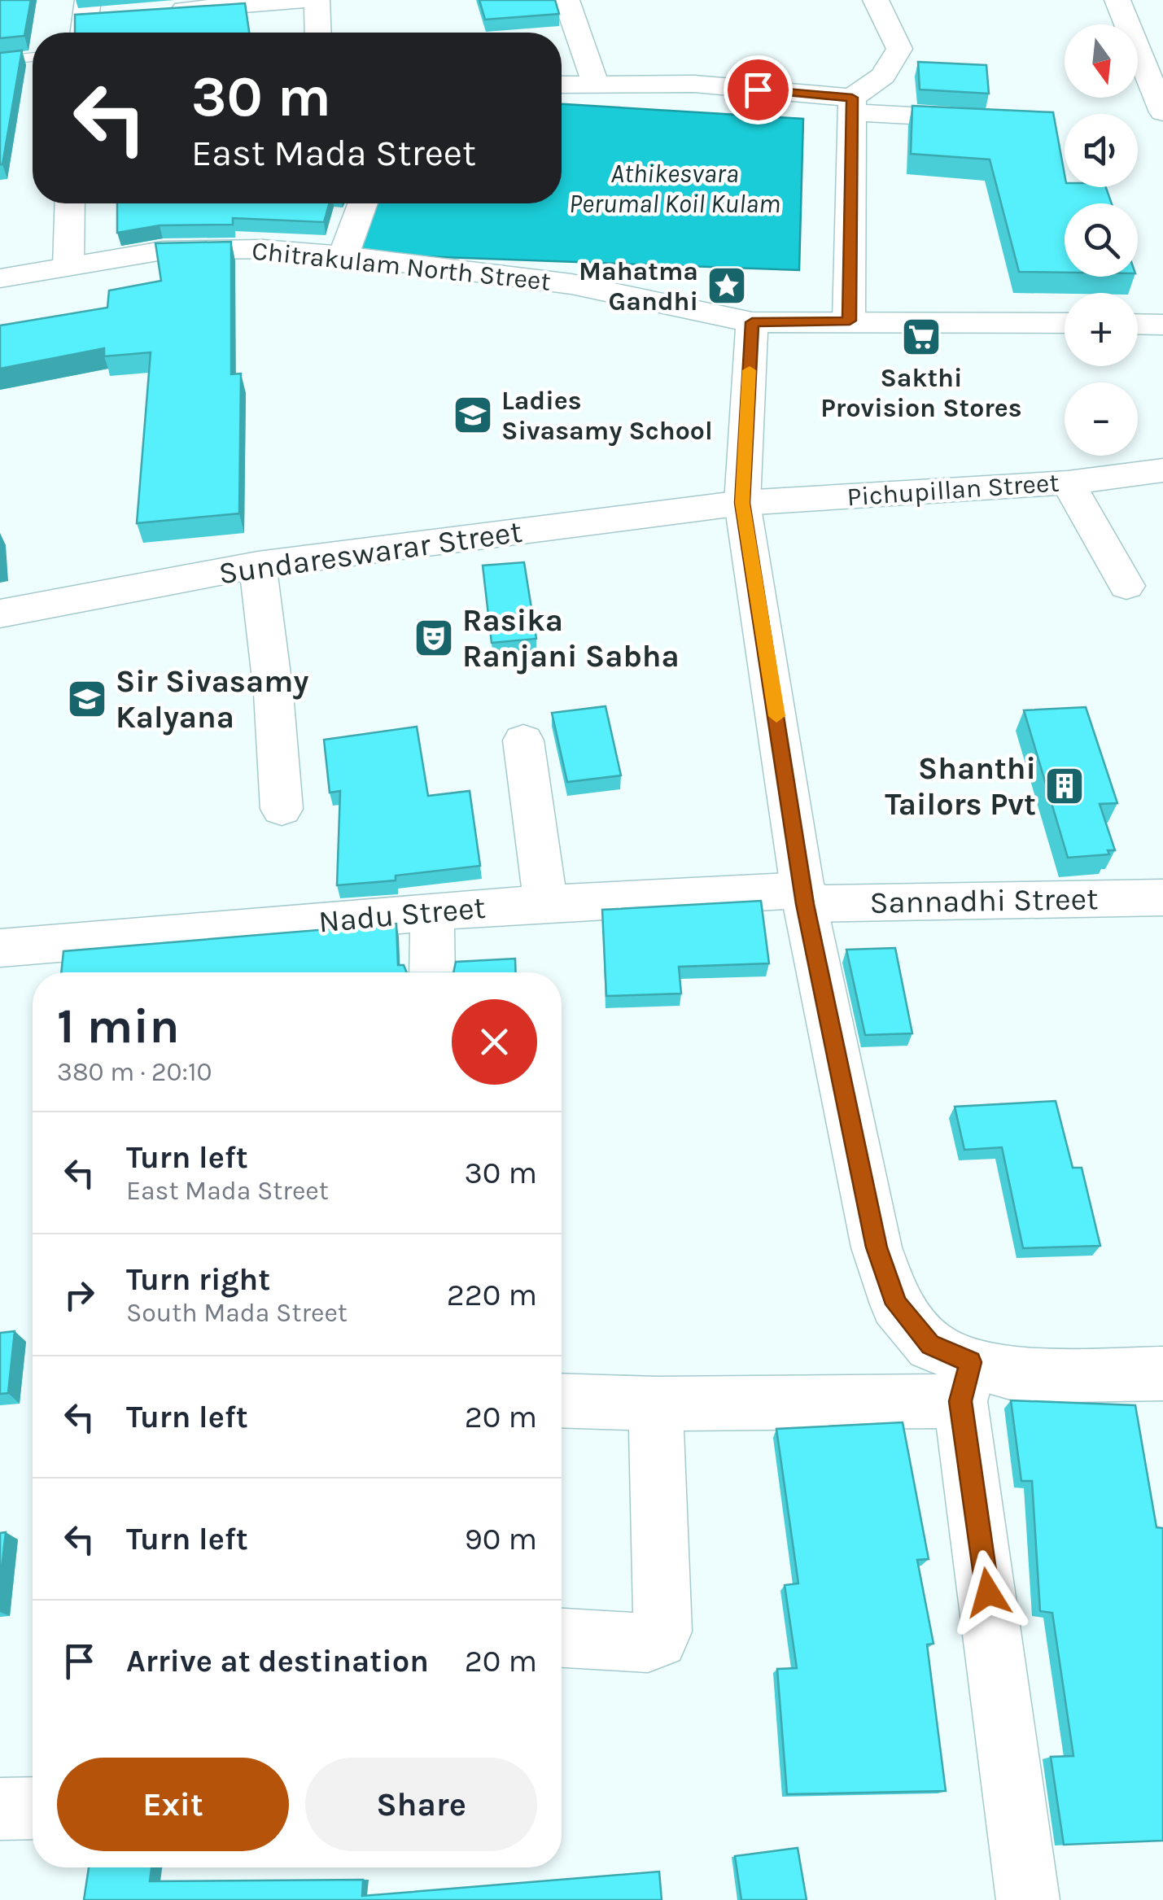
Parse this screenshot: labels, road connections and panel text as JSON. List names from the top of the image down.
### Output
{
  "streets": {
    "street": [
      "Chitrakulam North Street",
      "Pichupillan Street",
      "Sundareswarar Street",
      "Sannadhi Street",
      "Nadu Street"
    ]
  },
  "crossings": [
    ["Pichupillan Street", "Sundareswarar Street"],
    ["Sannadhi Street", "Nadu Street"]
  ],
  "water": ["Athikesvara Perumal Koil Kulam"],
  "places": {
    "place": ["Mahatma Gandhi"],
    "supermarket": ["Sakthi Provision Stores"],
    "school or university": ["Ladies Sivasamy School", "Sir Sivasamy Kalyana"],
    "theatre": ["Rasika Ranjani Sabha"],
    "building": ["Shanthi Tailors Pvt"]
  },
  "north": "bottom",
  "page": {
    "map_buttons": ["+", "−"],
    "turn": ["30 m", "East Mada Street"],
    "heading": ["1 min", "380 m · 20:10"],
    "list": [
      {
        "name": "Turn left",
        "note": "East Mada Street",
        "value": "30 m"
      },
      {
        "name": "Turn right",
        "note": "South Mada Street",
        "value": "220 m"
      },
      {
        "name": "Turn left",
        "value": "20 m"
      },
      {
        "name": "Turn left",
        "value": "90 m"
      },
      {
        "name": "Arrive at destination",
        "value": "20 m"
      }
    ],
    "buttons": ["Exit", "Share"]
  }
}
